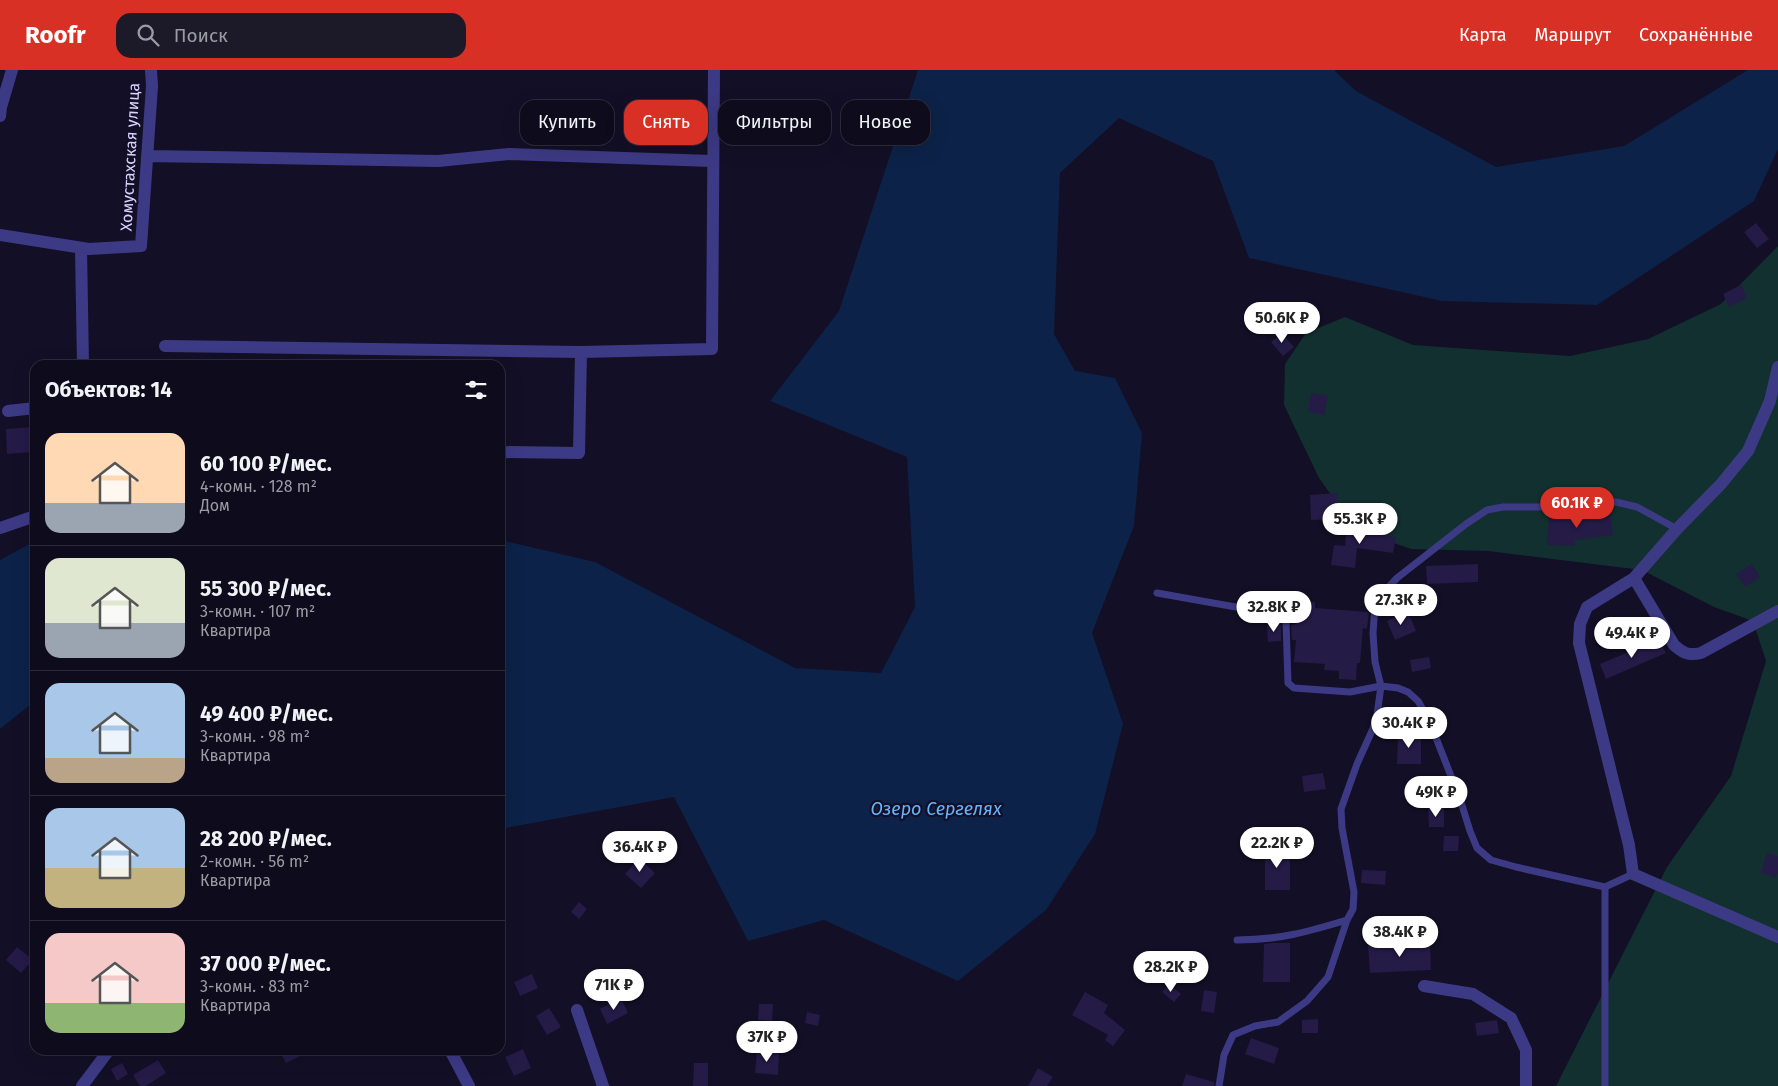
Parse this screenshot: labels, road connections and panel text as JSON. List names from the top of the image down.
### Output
{
  "streets": {
    "street": ["Хомустахская улица"]
  },
  "water": ["Озеро Сергелях"],
  "page": {
    "header": "Roofr",
    "search": "Поиск",
    "nav": ["Карта", "Маршрут", "Сохранённые"],
    "chip": [
      "Купить",
      "Снять",
      "Фильтры",
      "Новое"
    ],
    "price": [
      "50.6K ₽",
      "60.1K ₽",
      "55.3K ₽",
      "27.3K ₽",
      "32.8K ₽",
      "49.4K ₽",
      "30.4K ₽",
      "49K ₽",
      "22.2K ₽",
      "36.4K ₽",
      "38.4K ₽",
      "28.2K ₽",
      "71K ₽",
      "37K ₽"
    ],
    "heading": "Объектов: 14",
    "list": [
      {
        "name": "60 100 ₽/мес.",
        "note": "4-комн. · 128 m² · Дом"
      },
      {
        "name": "55 300 ₽/мес.",
        "note": "3-комн. · 107 m² · Квартира"
      },
      {
        "name": "49 400 ₽/мес.",
        "note": "3-комн. · 98 m² · Квартира"
      },
      {
        "name": "28 200 ₽/мес.",
        "note": "2-комн. · 56 m² · Квартира"
      },
      {
        "name": "37 000 ₽/мес.",
        "note": "3-комн. · 83 m² · Квартира"
      }
    ]
  }
}
